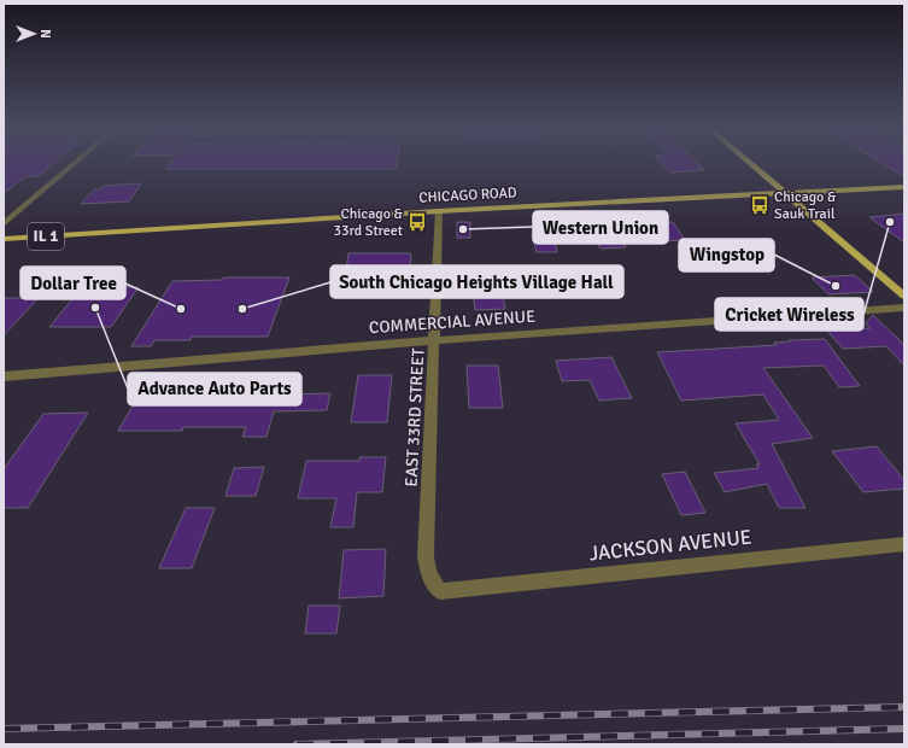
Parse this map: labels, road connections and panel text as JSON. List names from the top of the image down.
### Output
{
  "streets": {
    "main road": ["CHICAGO ROAD", "IL 1"],
    "street": ["COMMERCIAL AVENUE", "EAST 33RD STREET", "JACKSON AVENUE"]
  },
  "crossings": [
    ["CHICAGO ROAD", "EAST 33RD STREET"],
    ["COMMERCIAL AVENUE", "EAST 33RD STREET"],
    ["EAST 33RD STREET", "JACKSON AVENUE"]
  ],
  "places": {
    "bus stop": ["Chicago & Sauk Trail", "Chicago & 33rd Street"],
    "other": [
      "Cricket Wireless",
      "Western Union",
      "Wingstop",
      "Advance Auto Parts",
      "Dollar Tree",
      "South Chicago Heights Village Hall"
    ]
  },
  "north": "right"
}
